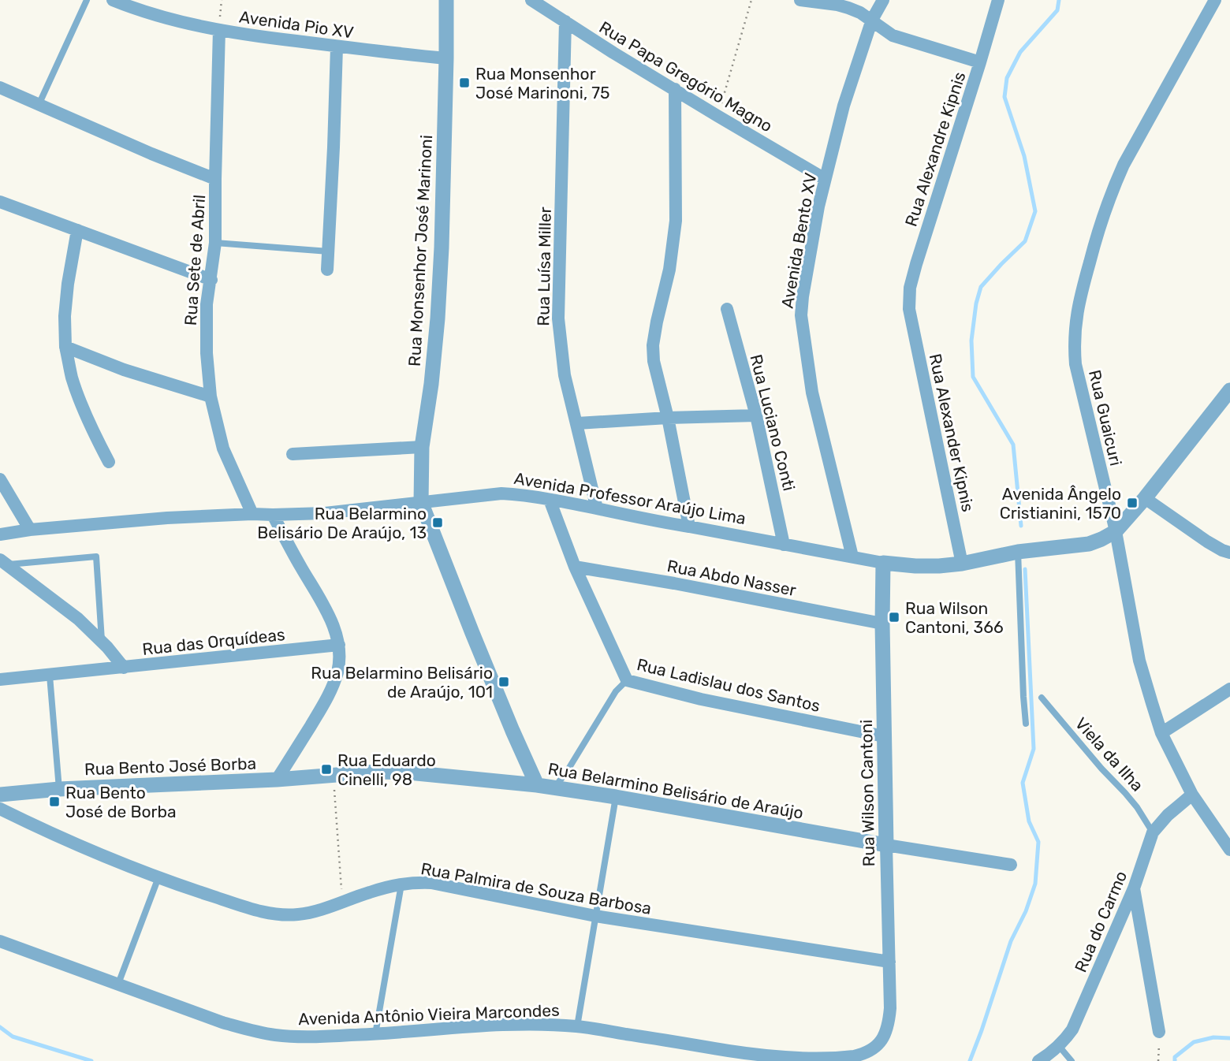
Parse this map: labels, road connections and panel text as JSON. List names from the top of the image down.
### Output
{
  "streets": {
    "street": [
      "Avenida Pio XV",
      "Rua Papa Gregório Magno",
      "Rua Alexandre Kipnis",
      "Avenida Bento XV",
      "Rua Monsenhor José Marinoni",
      "Rua Sete de Abril",
      "Rua Luísa Miller",
      "Rua Guaicuri",
      "Rua Luciano Conti",
      "Rua Alexander Kipnis",
      "Avenida Professor Araújo Lima",
      "Rua Abdo Nasser",
      "Rua das Orquídeas",
      "Rua Ladislau dos Santos",
      "Rua Bento José Borba",
      "Rua Belarmino Belisário de Araújo",
      "Rua Wilson Cantoni",
      "Rua Palmira de Souza Barbosa",
      "Rua do Carmo",
      "Avenida Antônio Vieira Marcondes"
    ],
    "lane": ["Viela da Ilha"]
  },
  "crossings": [
    ["Avenida Pio XV", "Rua Monsenhor José Marinoni"],
    ["Avenida Pio XV", "Rua Sete de Abril"],
    ["Rua Papa Gregório Magno", "Avenida Bento XV"],
    ["Rua Papa Gregório Magno", "Rua Luísa Miller"],
    ["Rua Alexandre Kipnis", "Rua Alexander Kipnis"],
    ["Avenida Bento XV", "Avenida Professor Araújo Lima"],
    ["Rua Monsenhor José Marinoni", "Avenida Professor Araújo Lima"],
    ["Rua Monsenhor José Marinoni", "Rua Belarmino Belisário de Araújo"],
    ["Rua Sete de Abril", "Avenida Professor Araújo Lima"],
    ["Rua Luísa Miller", "Avenida Professor Araújo Lima"],
    ["Rua Guaicuri", "Avenida Professor Araújo Lima"],
    ["Rua Guaicuri", "Rua do Carmo"],
    ["Rua Luciano Conti", "Avenida Professor Araújo Lima"],
    ["Rua Alexander Kipnis", "Avenida Professor Araújo Lima"],
    ["Avenida Professor Araújo Lima", "Rua Ladislau dos Santos"],
    ["Avenida Professor Araújo Lima", "Rua Bento José Borba"],
    ["Avenida Professor Araújo Lima", "Rua Belarmino Belisário de Araújo"],
    ["Avenida Professor Araújo Lima", "Rua Wilson Cantoni"],
    ["Rua Abdo Nasser", "Rua Ladislau dos Santos"],
    ["Rua Abdo Nasser", "Rua Wilson Cantoni"],
    ["Rua das Orquídeas", "Rua Bento José Borba"],
    ["Rua Ladislau dos Santos", "Rua Wilson Cantoni"],
    ["Viela da Ilha", "Rua do Carmo"],
    ["Rua Belarmino Belisário de Araújo", "Rua Wilson Cantoni"],
    ["Rua Wilson Cantoni", "Rua Palmira de Souza Barbosa"],
    ["Rua Wilson Cantoni", "Avenida Antônio Vieira Marcondes"]
  ],
  "places": {
    "transit": [
      "Rua Monsenhor José Marinoni, 75",
      "Avenida Ângelo Cristianini, 1570",
      "Rua Belarmino Belisário De Araújo, 13",
      "Rua Wilson Cantoni, 366",
      "Rua Belarmino Belisário de Araújo, 101",
      "Rua Eduardo Cinelli, 98",
      "Rua Bento José de Borba"
    ]
  }
}
